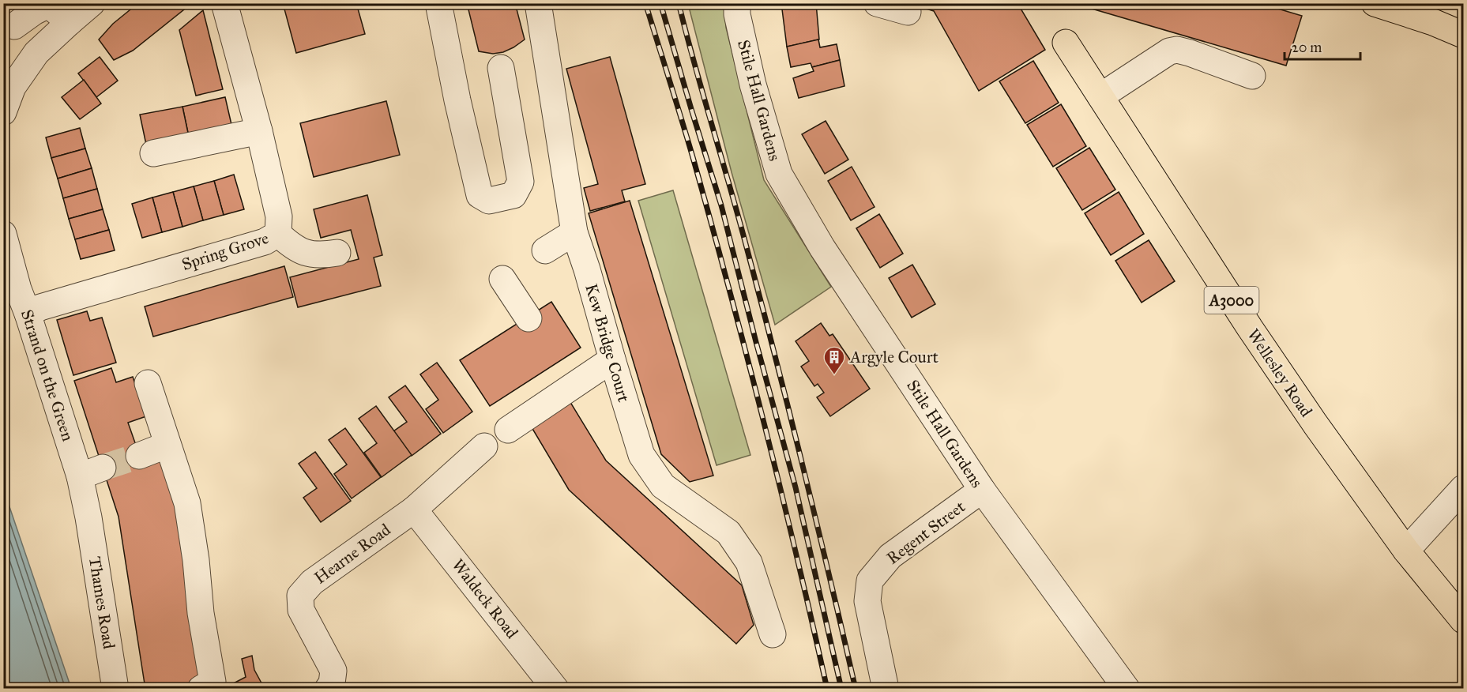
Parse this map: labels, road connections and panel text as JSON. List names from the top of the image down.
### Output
{
  "streets": {
    "main road": ["A3000", "Wellesley Road"],
    "street": [
      "Stile Hall Gardens",
      "Spring Grove",
      "Kew Bridge Court",
      "Strand on the Green",
      "Regent Street",
      "Hearne Road",
      "Waldeck Road",
      "Thames Road"
    ]
  },
  "crossings": [
    ["Stile Hall Gardens", "Regent Street"],
    ["Spring Grove", "Strand on the Green"],
    ["Strand on the Green", "Thames Road"],
    ["Hearne Road", "Waldeck Road"]
  ],
  "places": {
    "building": ["Argyle Court"]
  },
  "scale_bar": "20 m"
}
